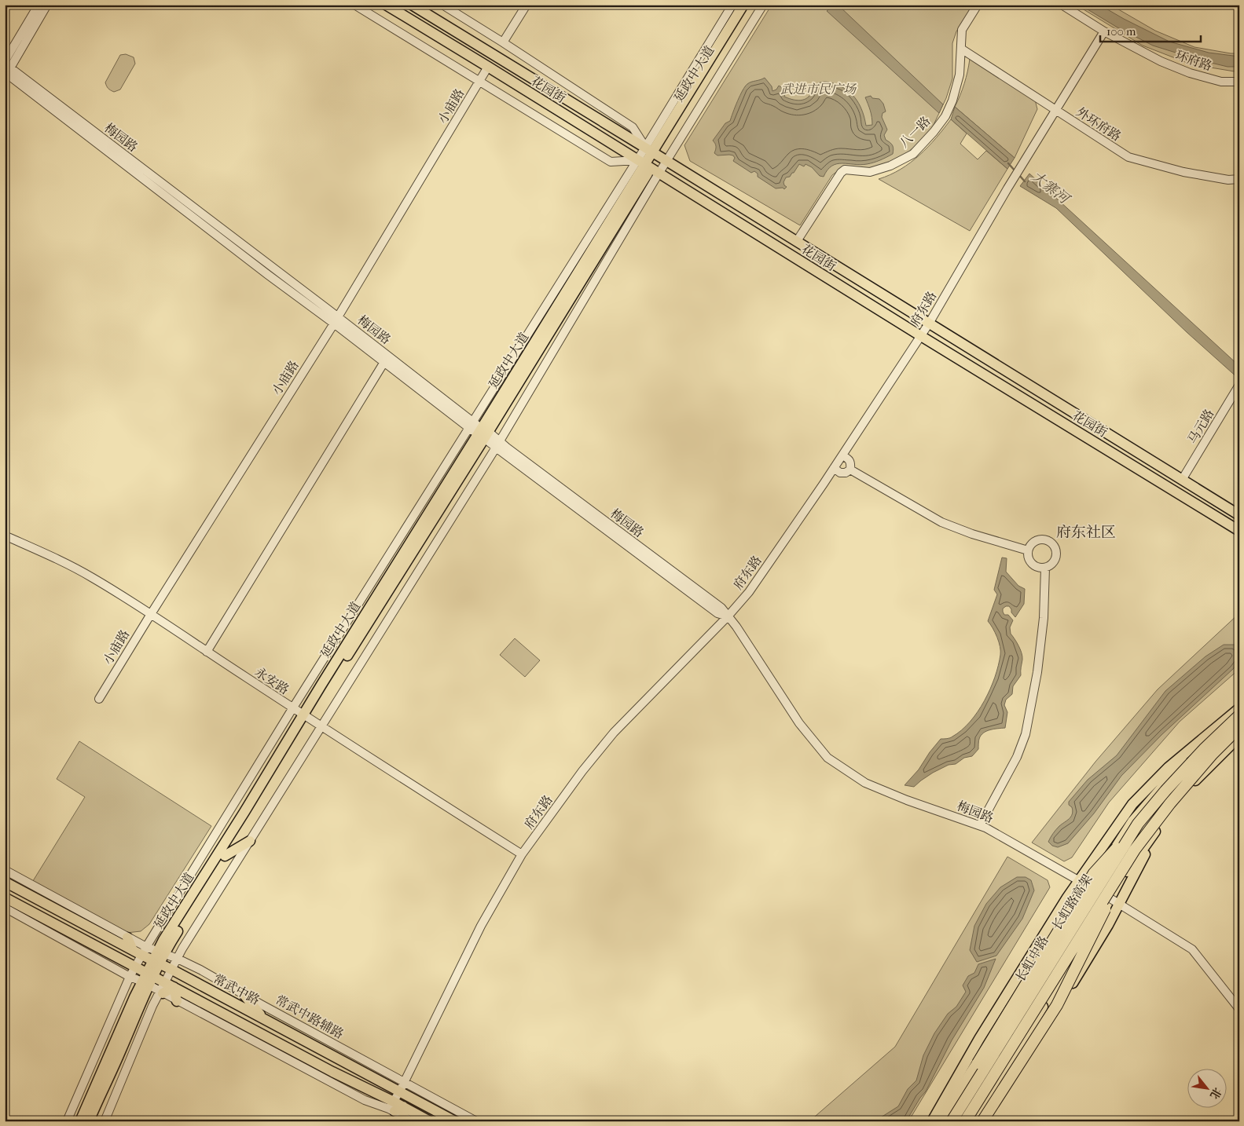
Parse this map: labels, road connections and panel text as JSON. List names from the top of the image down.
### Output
{
  "streets": {
    "highway": ["长虹路高架"],
    "main road": [
      "延政中大道",
      "花园街",
      "长虹中路",
      "常武中路"
    ],
    "street": [
      "环府路",
      "小庙路",
      "外环府路",
      "八一路",
      "梅园路",
      "府东路",
      "马元路",
      "永安路",
      "常武中路辅路"
    ]
  },
  "crossings": [
    ["环府路", "府东路"],
    ["延政中大道", "花园街"],
    ["延政中大道", "梅园路"],
    ["延政中大道", "永安路"],
    ["延政中大道", "常武中路"],
    ["延政中大道", "常武中路辅路"],
    ["花园街", "小庙路"],
    ["花园街", "八一路"],
    ["花园街", "府东路"],
    ["花园街", "马元路"],
    ["小庙路", "梅园路"],
    ["小庙路", "永安路"],
    ["外环府路", "八一路"],
    ["外环府路", "府东路"],
    ["梅园路", "府东路"],
    ["梅园路", "长虹中路"],
    ["府东路", "永安路"],
    ["府东路", "常武中路"],
    ["府东路", "常武中路辅路"],
    ["常武中路", "常武中路辅路"]
  ],
  "districts": ["府东社区"],
  "water": ["大寨河"],
  "parks": ["武进市民广场"],
  "scale_bar": "100 m",
  "north": "bottom right"
}
